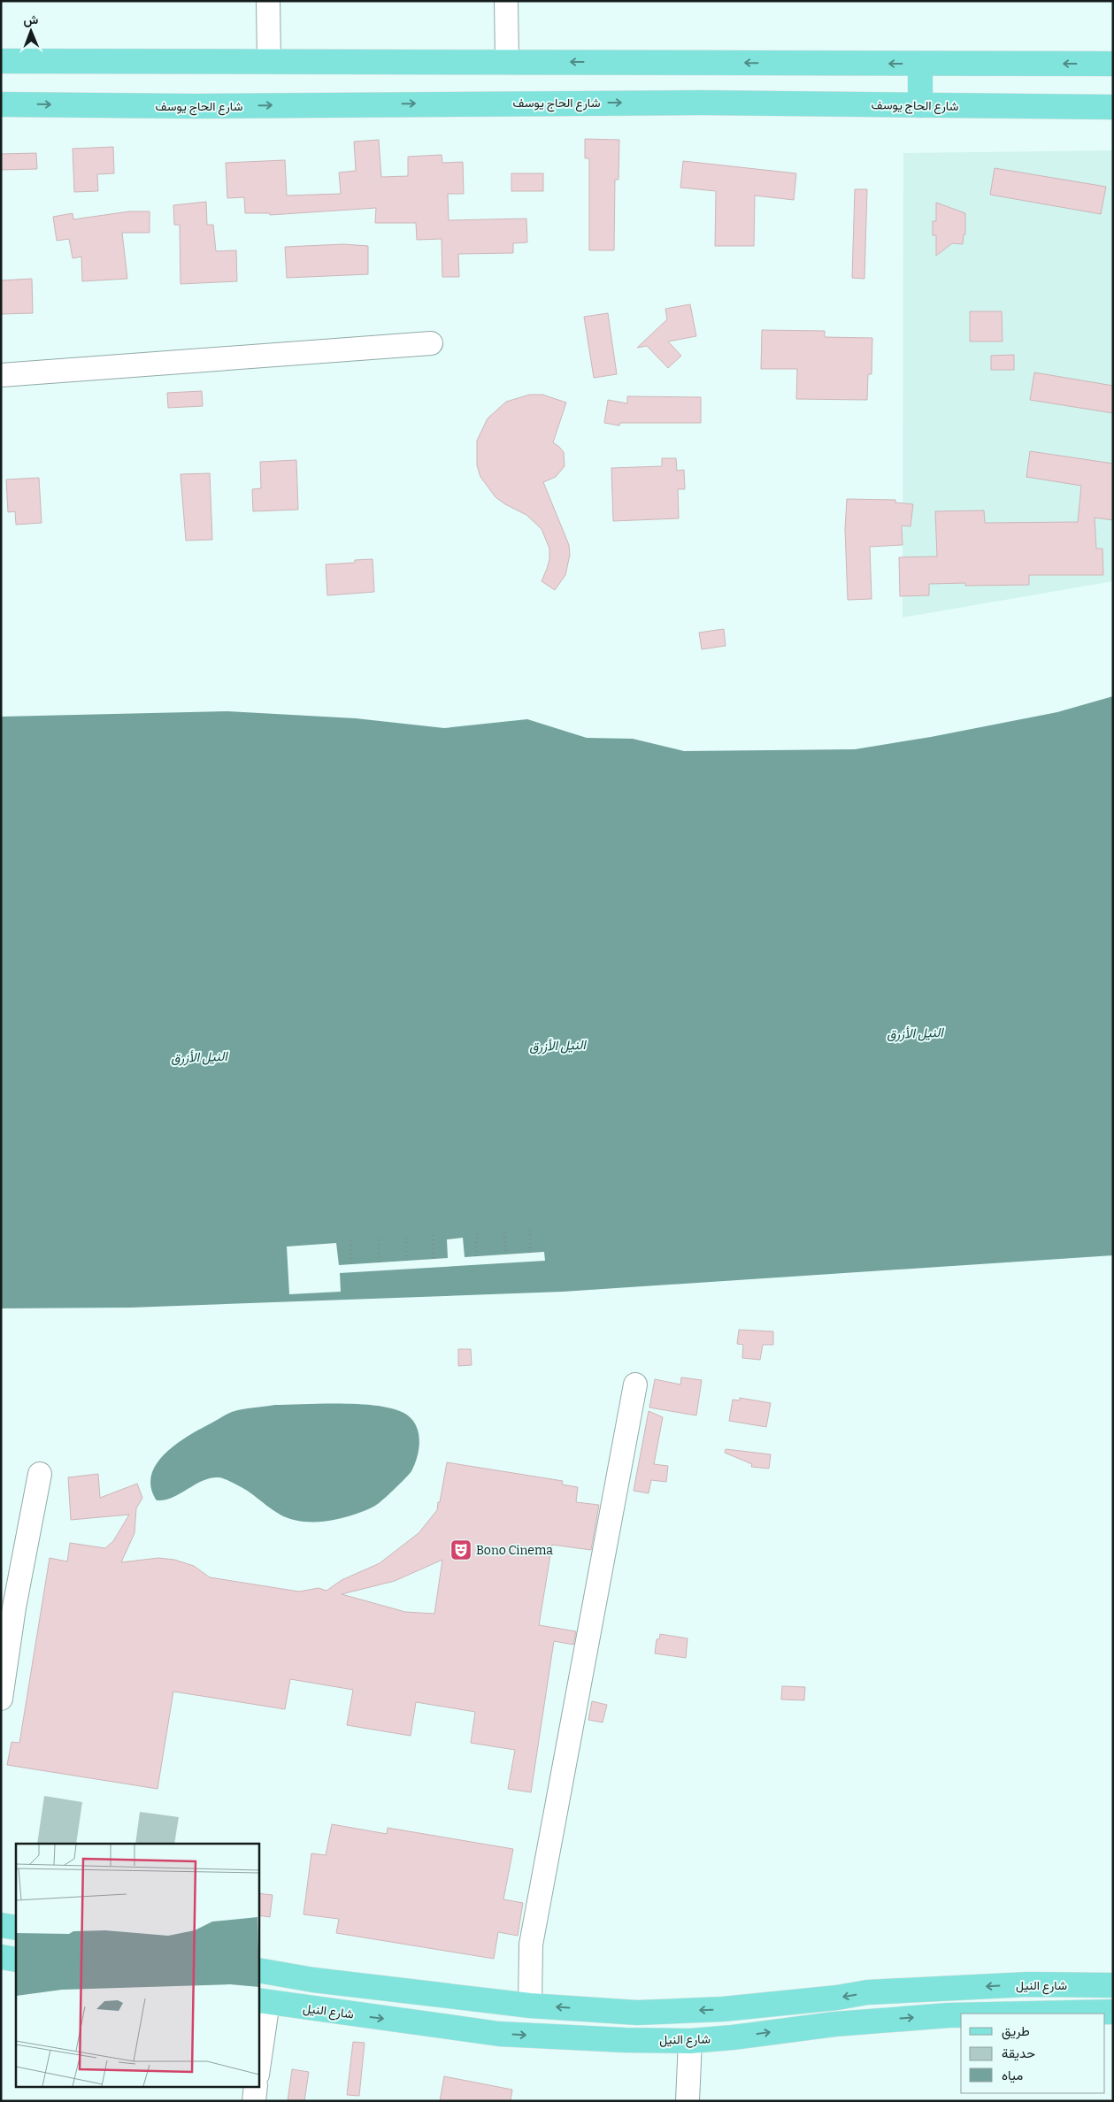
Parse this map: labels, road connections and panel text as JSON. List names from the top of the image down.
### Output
{
  "streets": {
    "main road": ["شارع الحاج يوسف", "شارع النيل"]
  },
  "water": ["النيل الأزرق"],
  "places": {
    "theatre": ["Bono Cinema"]
  },
  "legend": ["طريق", "حديقة", "مياه"],
  "north": "top"
}
